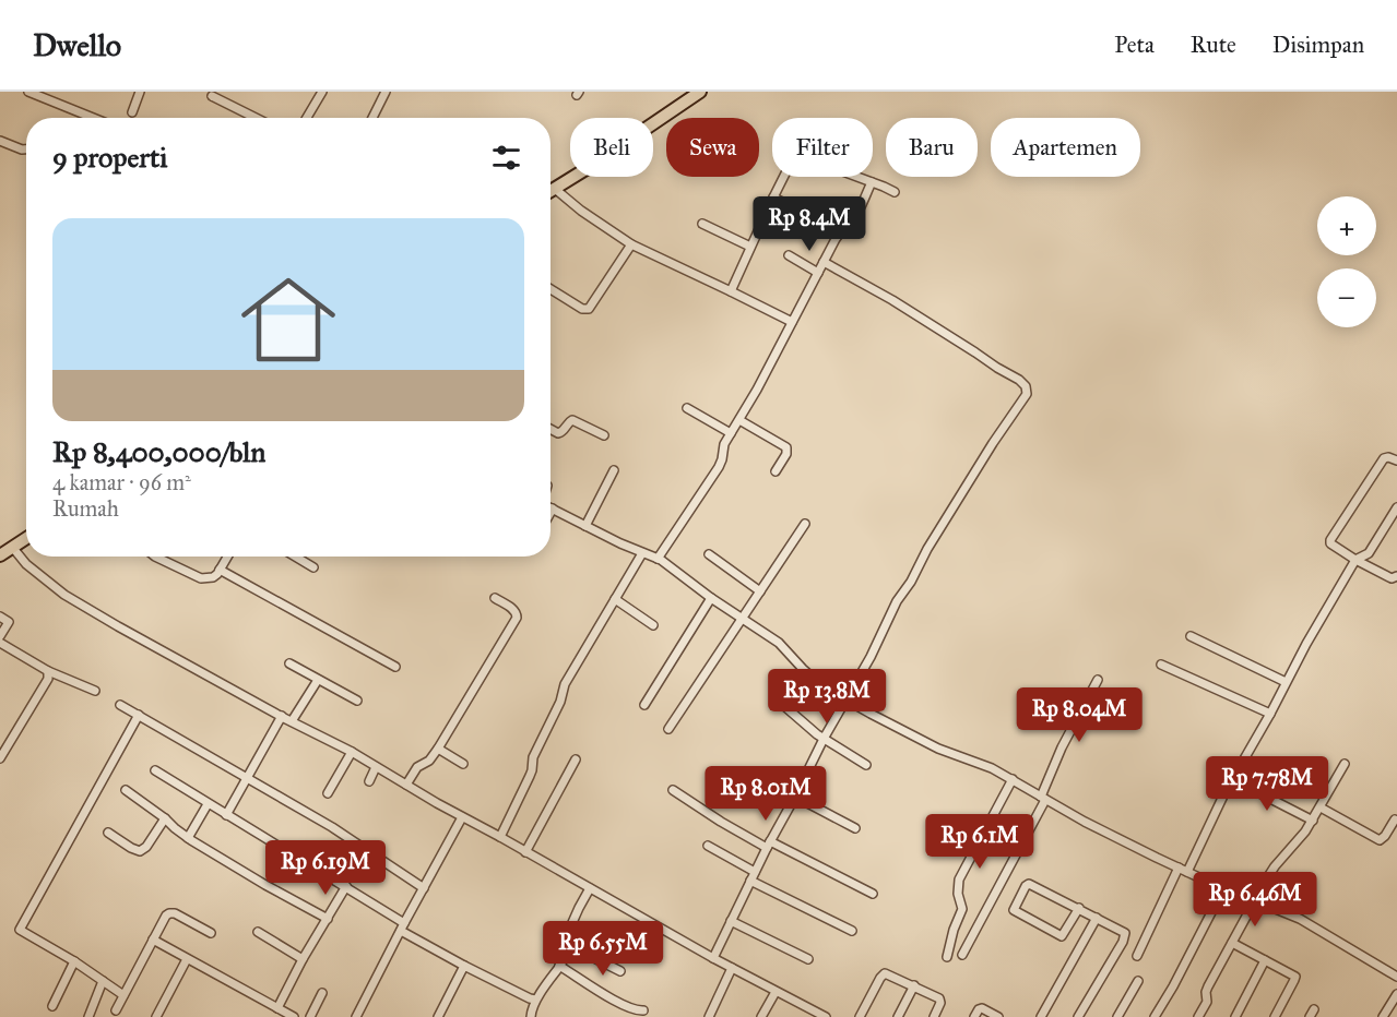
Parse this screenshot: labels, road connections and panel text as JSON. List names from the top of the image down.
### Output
{
  "page": {
    "header": "Dwello",
    "nav": ["Peta", "Rute", "Disimpan"],
    "chip": [
      "Beli",
      "Sewa",
      "Filter",
      "Baru",
      "Apartemen"
    ],
    "heading": "9 properti",
    "map_buttons": ["+", "−"],
    "price": [
      "Rp 8.4M",
      "Rp 13.8M",
      "Rp 8.04M",
      "Rp 7.78M",
      "Rp 8.01M",
      "Rp 6.1M",
      "Rp 6.19M",
      "Rp 6.46M",
      "Rp 6.55M"
    ],
    "list": [
      {
        "name": "Rp 8,400,000/bln",
        "note": "4 kamar · 96 m² · Rumah"
      }
    ]
  }
}
